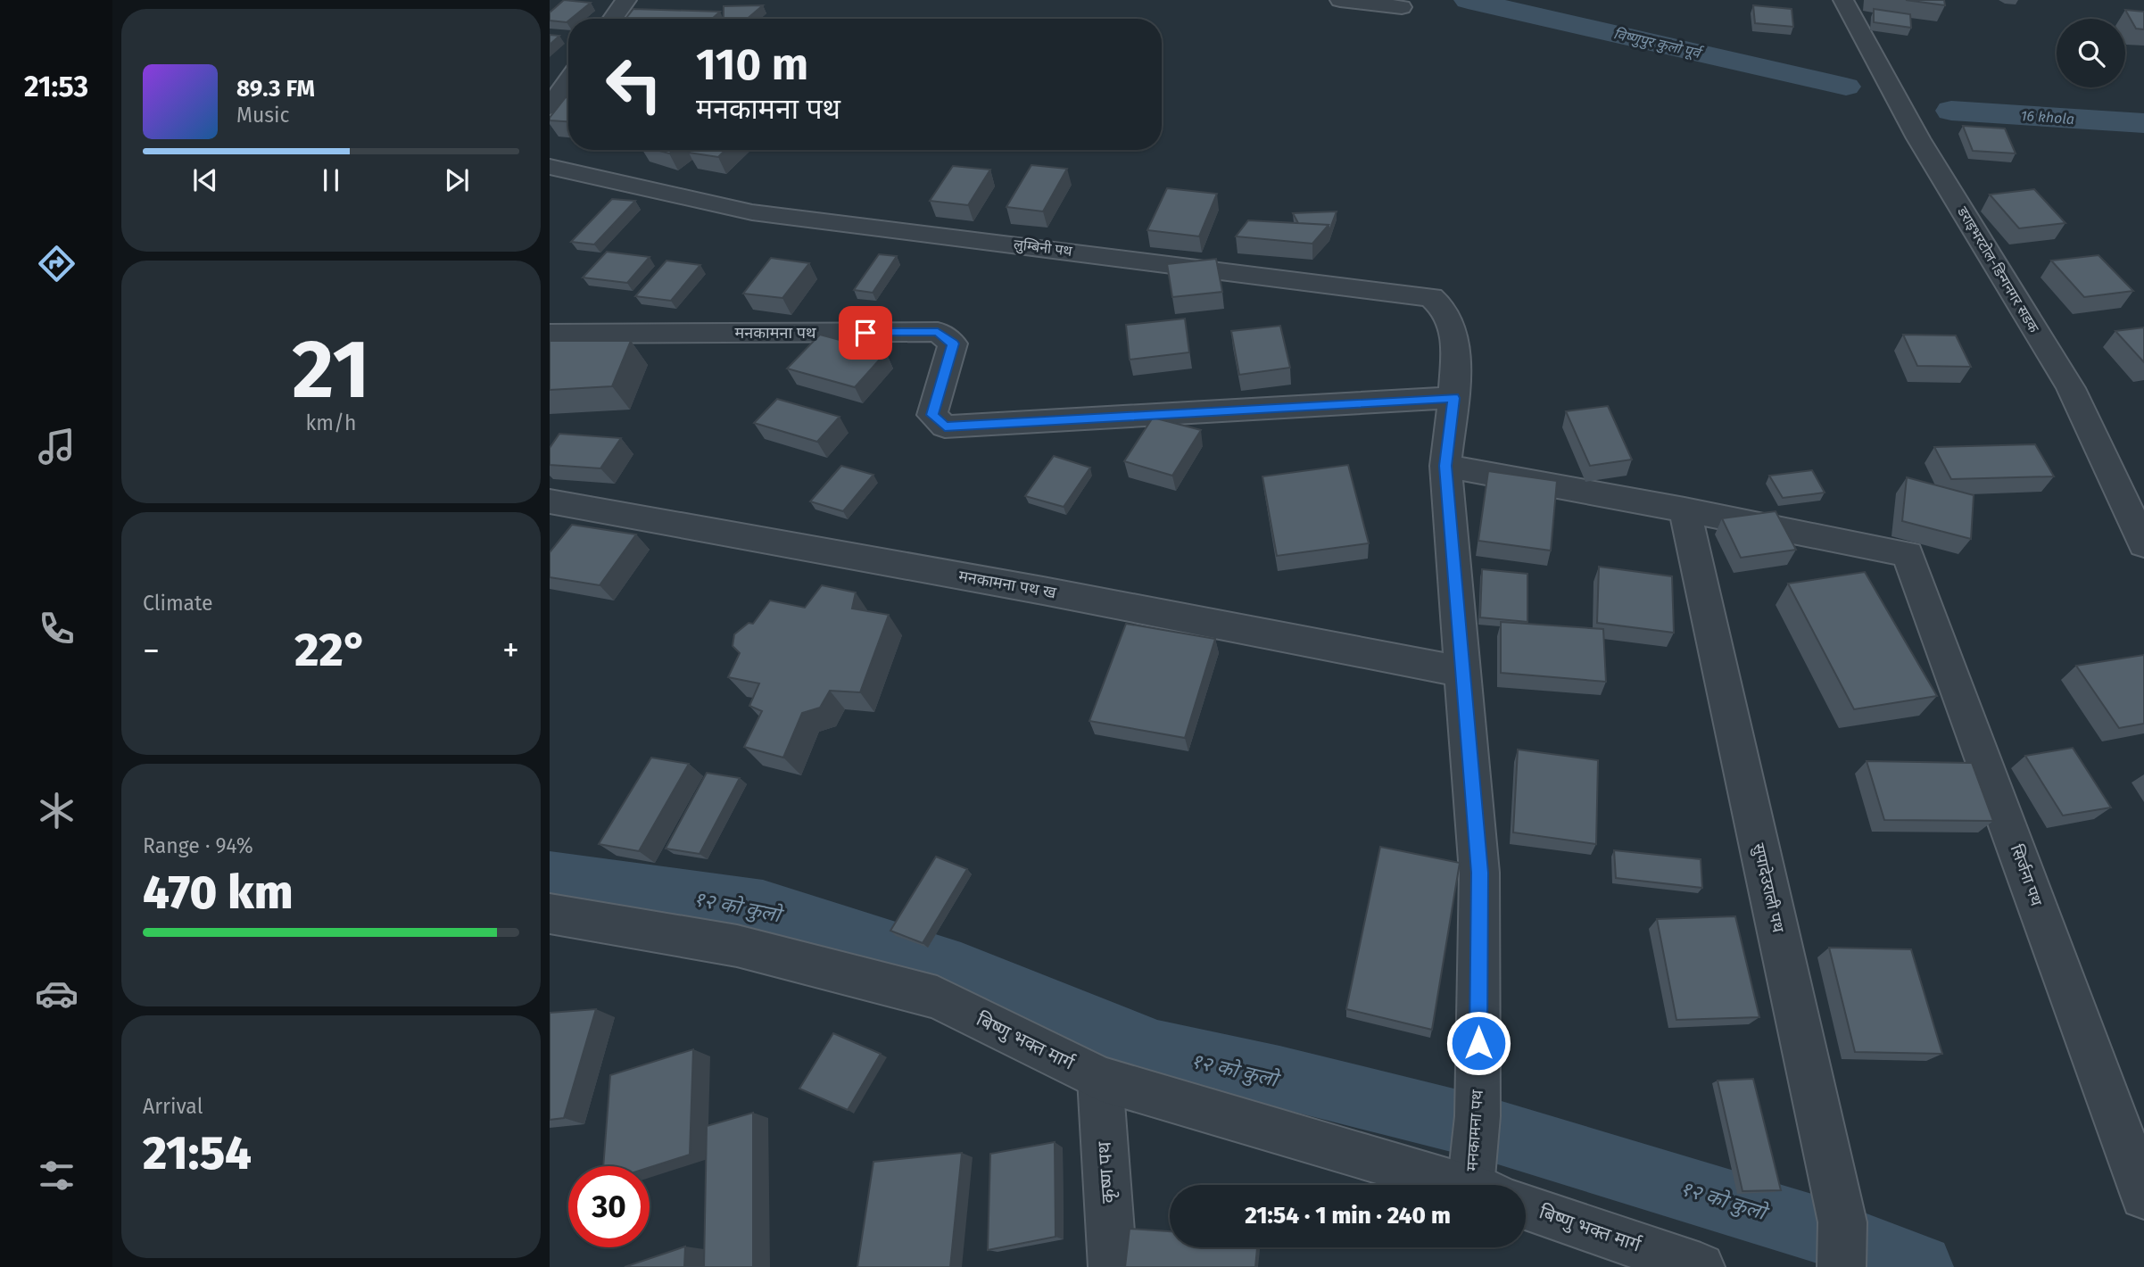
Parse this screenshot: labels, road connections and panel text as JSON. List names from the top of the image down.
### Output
{
  "streets": {
    "street": [
      "लुम्बिनी पथ",
      "डराइभरटोल-डिन्गनगर सडक",
      "मनकामना पथ",
      "मनकामना पथ ख",
      "सिर्जना पथ",
      "सुपादेउराली पथ",
      "बिष्णु भक्त मार्ग",
      "कृष्ण पथ"
    ]
  },
  "crossings": [
    ["लुम्बिनी पथ", "मनकामना पथ"],
    ["मनकामना पथ", "मनकामना पथ ख"],
    ["सिर्जना पथ", "सुपादेउराली पथ"],
    ["बिष्णु भक्त मार्ग", "कृष्ण पथ"]
  ],
  "water": ["विष्णुपुर कुलो पूर्व", "16 khola", "१२ को कुलो"],
  "page": {
    "tabs": "21:53",
    "turn": ["110 m", "मनकामना पथ"],
    "song": ["89.3 FM", "Music"],
    "tile": [
      ["21", "km/h"],
      "Climate",
      ["Range · 94%", "470 km"],
      ["Arrival", "21:54"]
    ],
    "heat": ["−", "22°", "+"],
    "limit": "30",
    "trip": "21:54 · 1 min · 240 m"
  }
}
